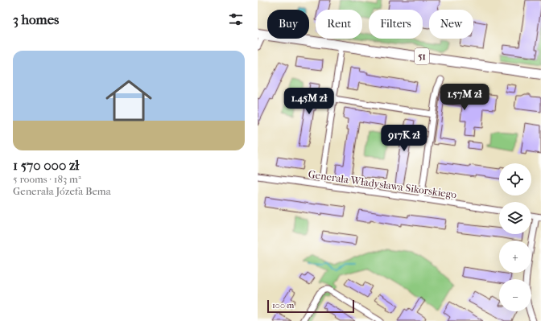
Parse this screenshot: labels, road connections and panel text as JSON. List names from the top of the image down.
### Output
{
  "streets": {
    "main road": ["51"],
    "street": ["Generała Władysława Sikorskiego"]
  },
  "scale_bar": "100 m",
  "page": {
    "heading": "3 homes",
    "chip": [
      "Buy",
      "Rent",
      "Filters",
      "New"
    ],
    "list": [
      {
        "name": "1 570 000 zł",
        "note": "5 rooms · 183 m² · Generała Józefa Bema"
      }
    ],
    "price": ["1.57M zł", "1.45M zł", "917K zł"],
    "map_buttons": ["+", "−"],
    "scale": "100 m"
  }
}
